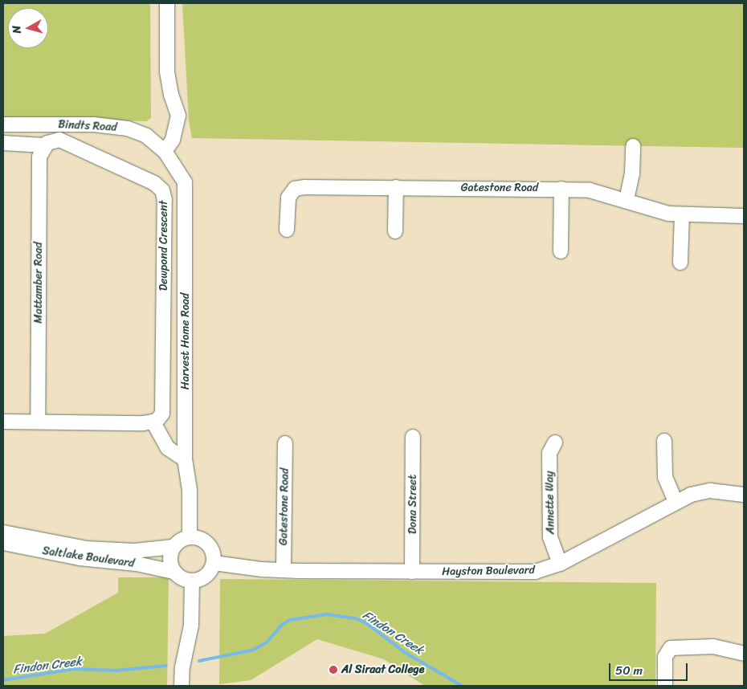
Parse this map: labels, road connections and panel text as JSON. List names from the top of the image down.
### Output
{
  "streets": {
    "street": [
      "Bindts Road",
      "Gatestone Road",
      "Dewpond Crescent",
      "Mattamber Road",
      "Harvest Home Road",
      "Annette Way",
      "Dona Street",
      "Saltlake Boulevard",
      "Hayston Boulevard"
    ]
  },
  "crossings": [
    ["Bindts Road", "Harvest Home Road"],
    ["Gatestone Road", "Hayston Boulevard"],
    ["Dewpond Crescent", "Mattamber Road"],
    ["Harvest Home Road", "Saltlake Boulevard"],
    ["Harvest Home Road", "Hayston Boulevard"],
    ["Annette Way", "Hayston Boulevard"],
    ["Dona Street", "Hayston Boulevard"],
    ["Saltlake Boulevard", "Hayston Boulevard"]
  ],
  "water": ["Findon Creek"],
  "places": ["Al Siraat College"],
  "scale_bar": "50 m",
  "north": "left"
}
